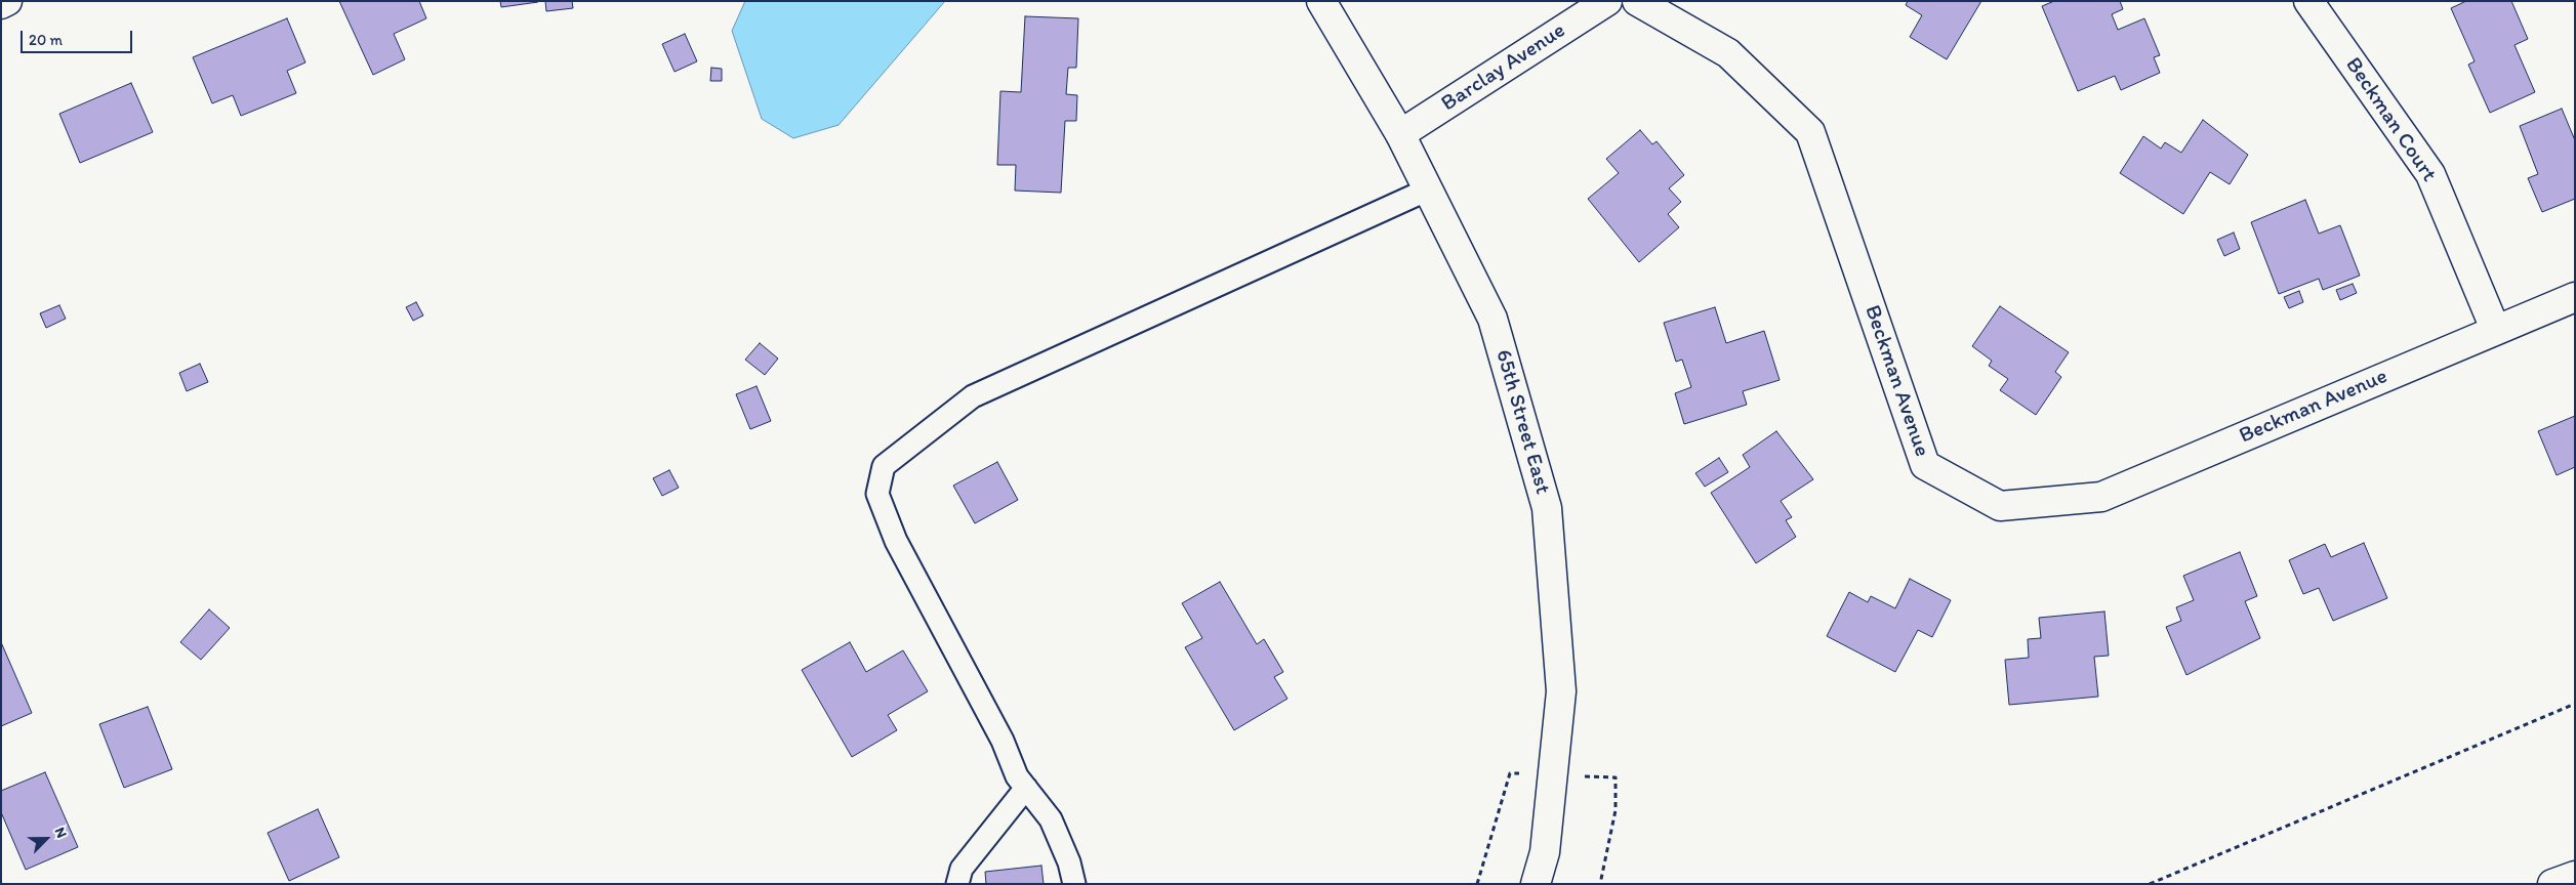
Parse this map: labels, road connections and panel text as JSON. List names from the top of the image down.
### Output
{
  "streets": {
    "main road": [
      "Barclay Avenue",
      "Beckman Court",
      "Beckman Avenue",
      "65th Street East"
    ]
  },
  "crossings": [
    ["Barclay Avenue", "65th Street East"],
    ["Beckman Court", "Beckman Avenue"]
  ],
  "scale_bar": "20 m",
  "north": "top right"
}
